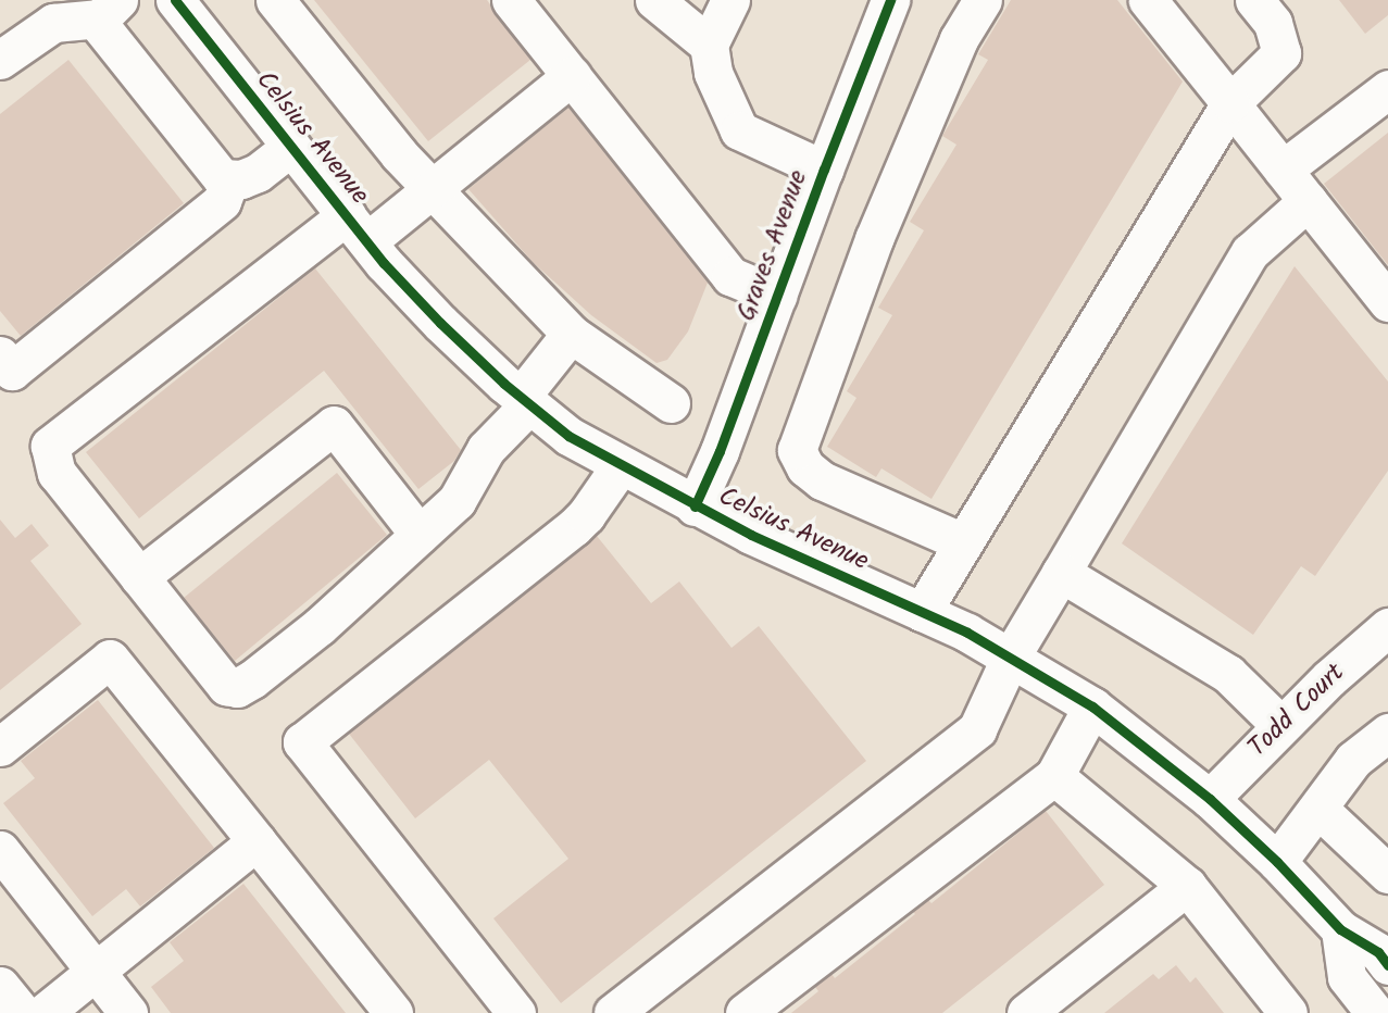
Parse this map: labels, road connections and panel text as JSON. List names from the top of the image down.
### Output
{
  "streets": {
    "street": ["Celsius Avenue", "Graves Avenue", "Todd Court"]
  },
  "crossings": [
    ["Celsius Avenue", "Graves Avenue"],
    ["Celsius Avenue", "Todd Court"]
  ]
}
